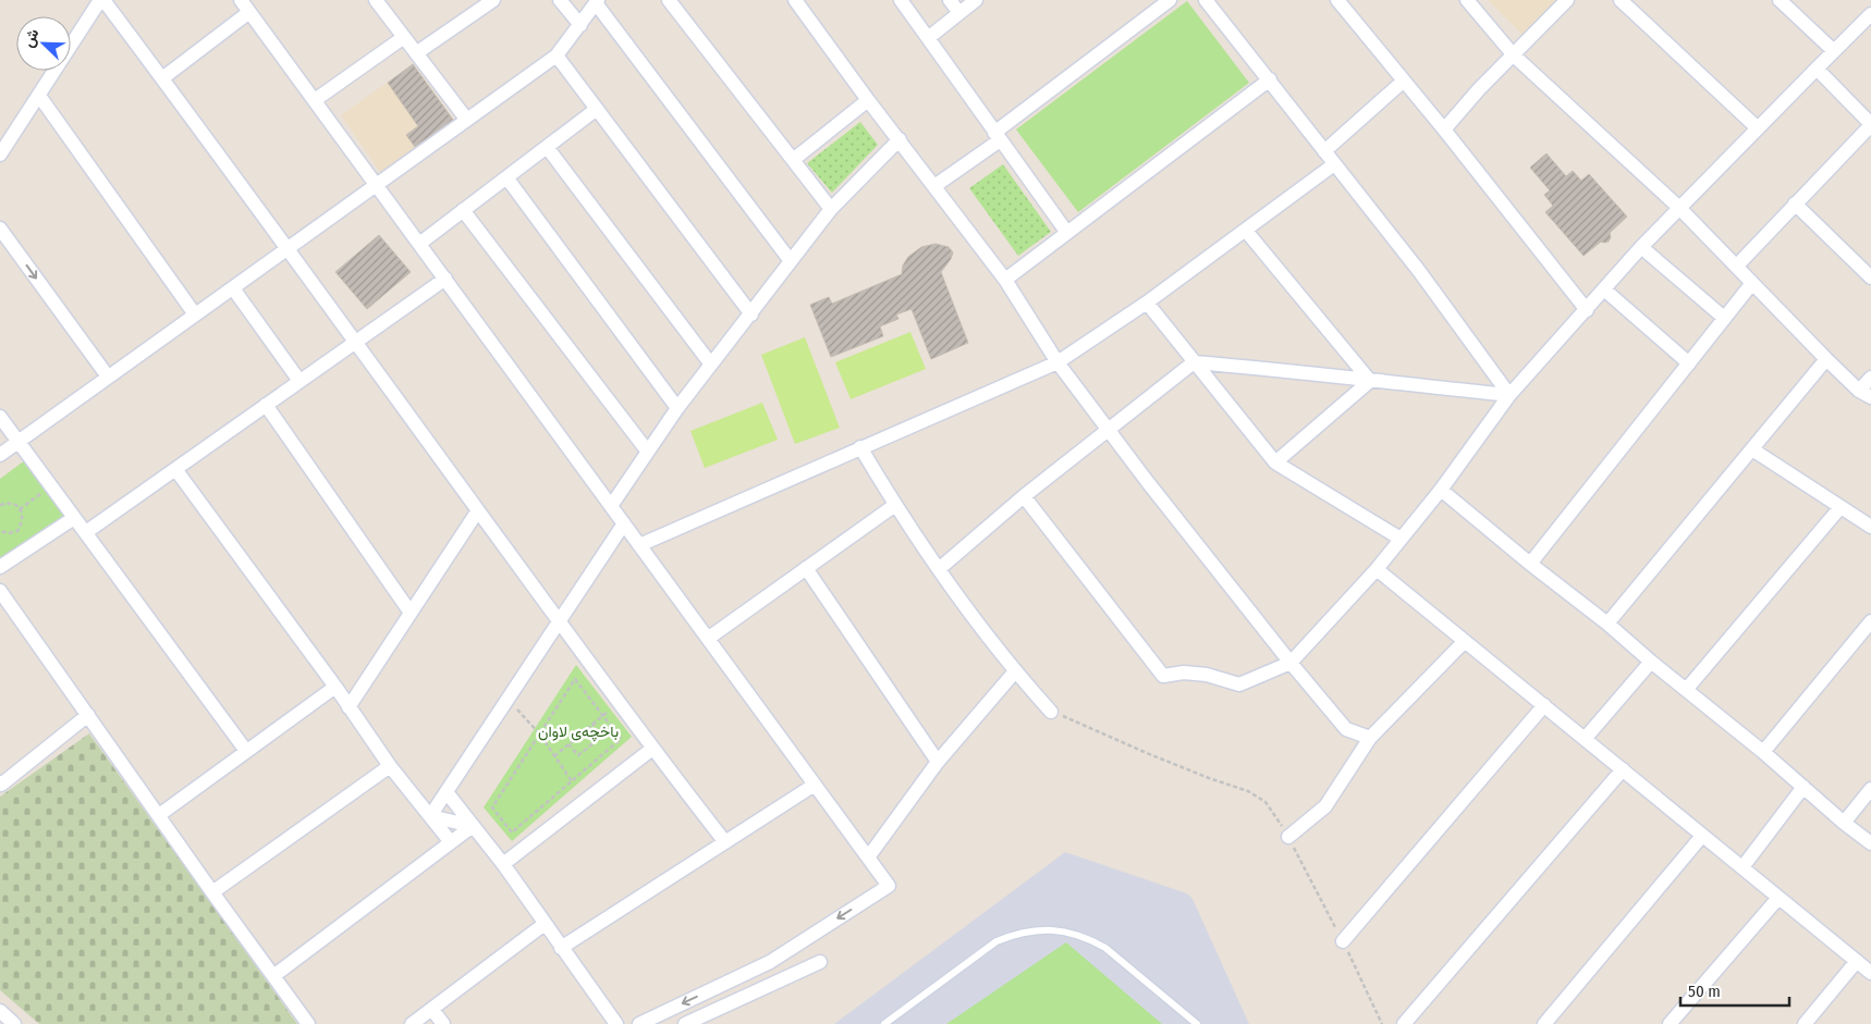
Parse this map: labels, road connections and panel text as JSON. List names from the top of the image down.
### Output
{
  "parks": ["باخچەی لاوان"],
  "scale_bar": "50 m",
  "north": "top left"
}
